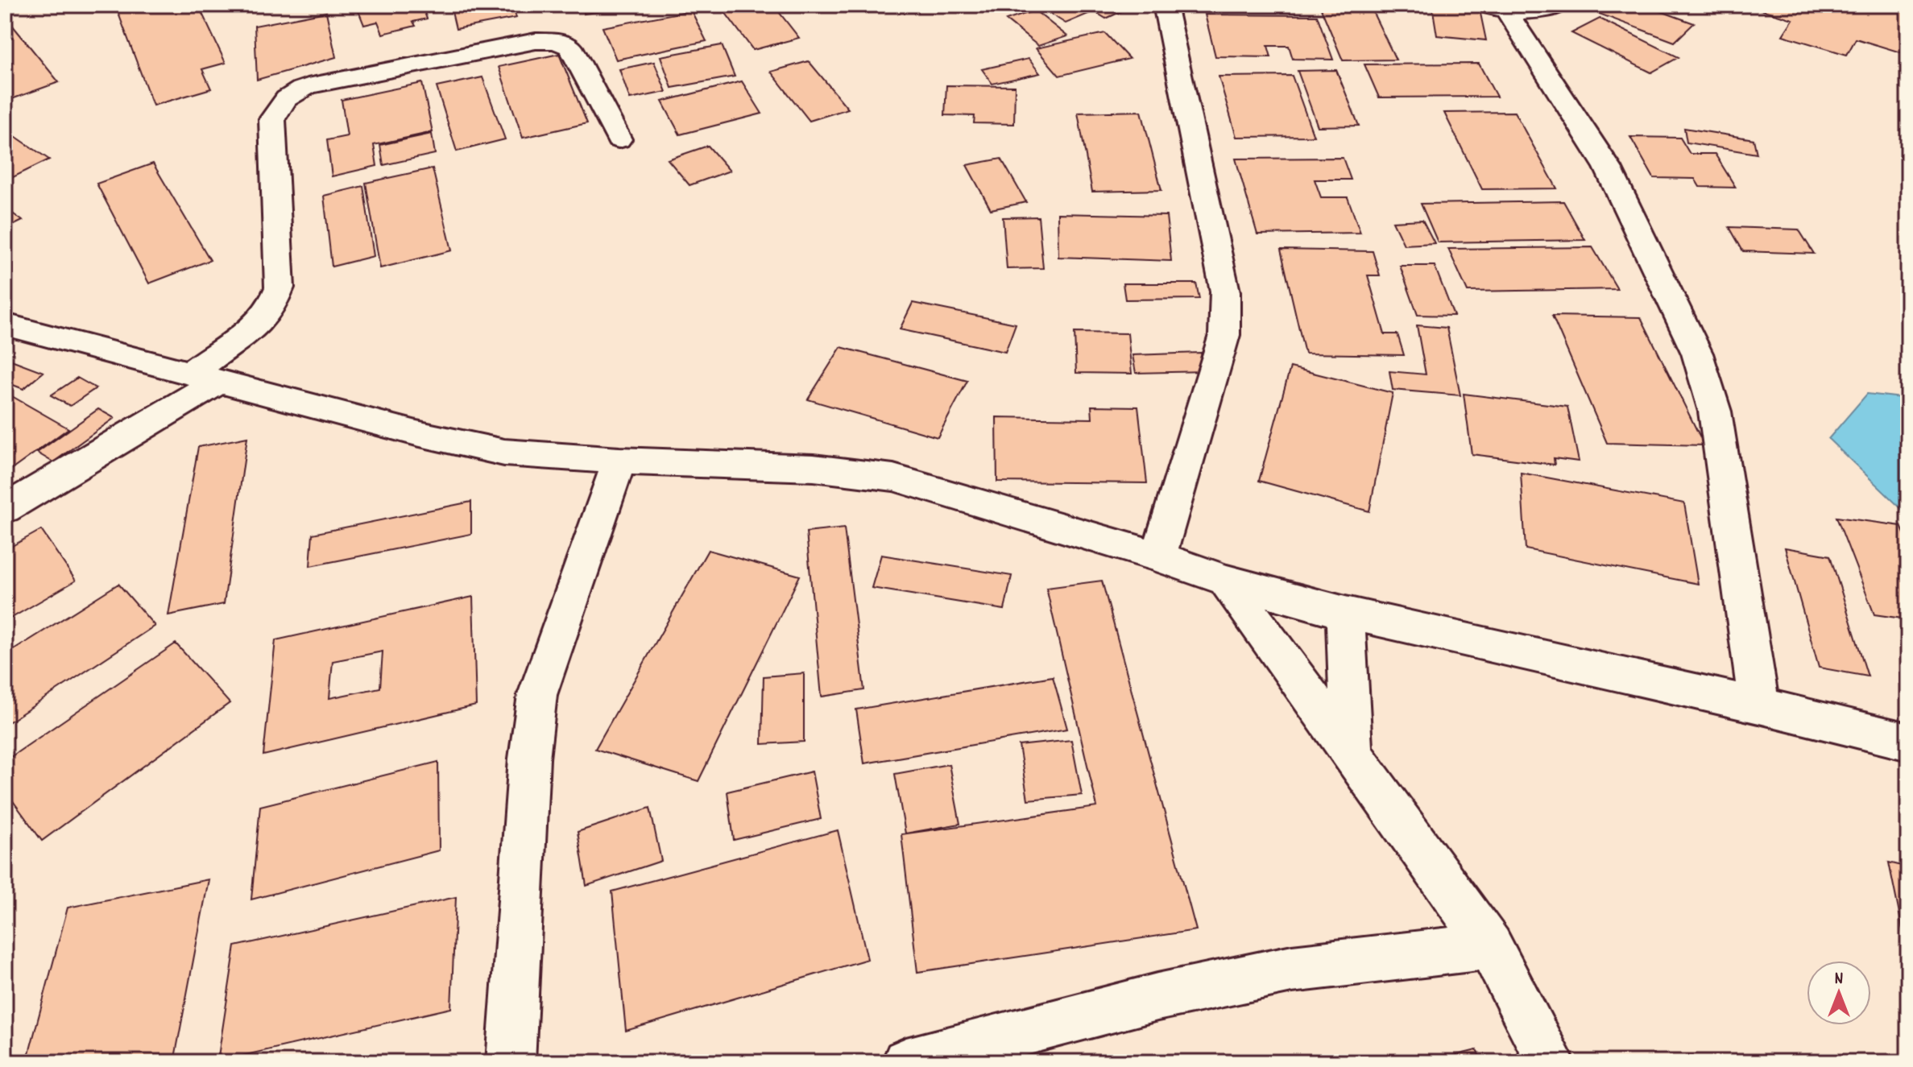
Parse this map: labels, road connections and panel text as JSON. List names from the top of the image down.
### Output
{
  "north": "top"
}
